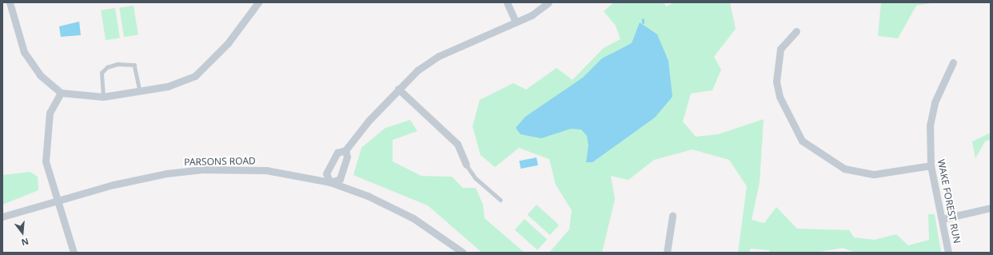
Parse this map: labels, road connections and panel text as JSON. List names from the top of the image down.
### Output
{
  "streets": {
    "street": ["PARSONS ROAD", "WAKE FOREST RUN"]
  },
  "north": "bottom"
}
